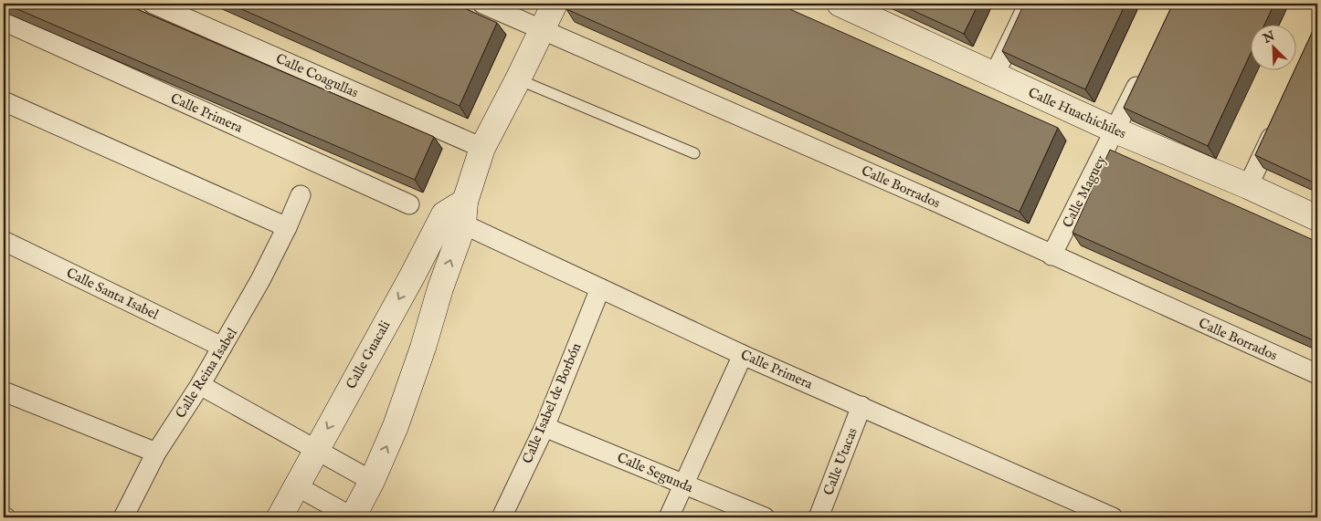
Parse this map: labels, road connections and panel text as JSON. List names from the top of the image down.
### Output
{
  "streets": {
    "street": [
      "Calle Coagullas",
      "Calle Primera",
      "Calle Huachichiles",
      "Calle Borrados",
      "Calle Maguey",
      "Calle Santa Isabel",
      "Calle Guacali",
      "Calle Reina Isabel",
      "Calle Isabel de Borbón",
      "Calle Utacas",
      "Calle Segunda"
    ]
  },
  "crossings": [
    ["Calle Coagullas", "Calle Guacali"],
    ["Calle Primera", "Calle Guacali"],
    ["Calle Primera", "Calle Isabel de Borbón"],
    ["Calle Primera", "Calle Utacas"],
    ["Calle Huachichiles", "Calle Maguey"],
    ["Calle Borrados", "Calle Maguey"],
    ["Calle Borrados", "Calle Guacali"],
    ["Calle Santa Isabel", "Calle Reina Isabel"],
    ["Calle Isabel de Borbón", "Calle Segunda"]
  ],
  "north": "top left"
}
